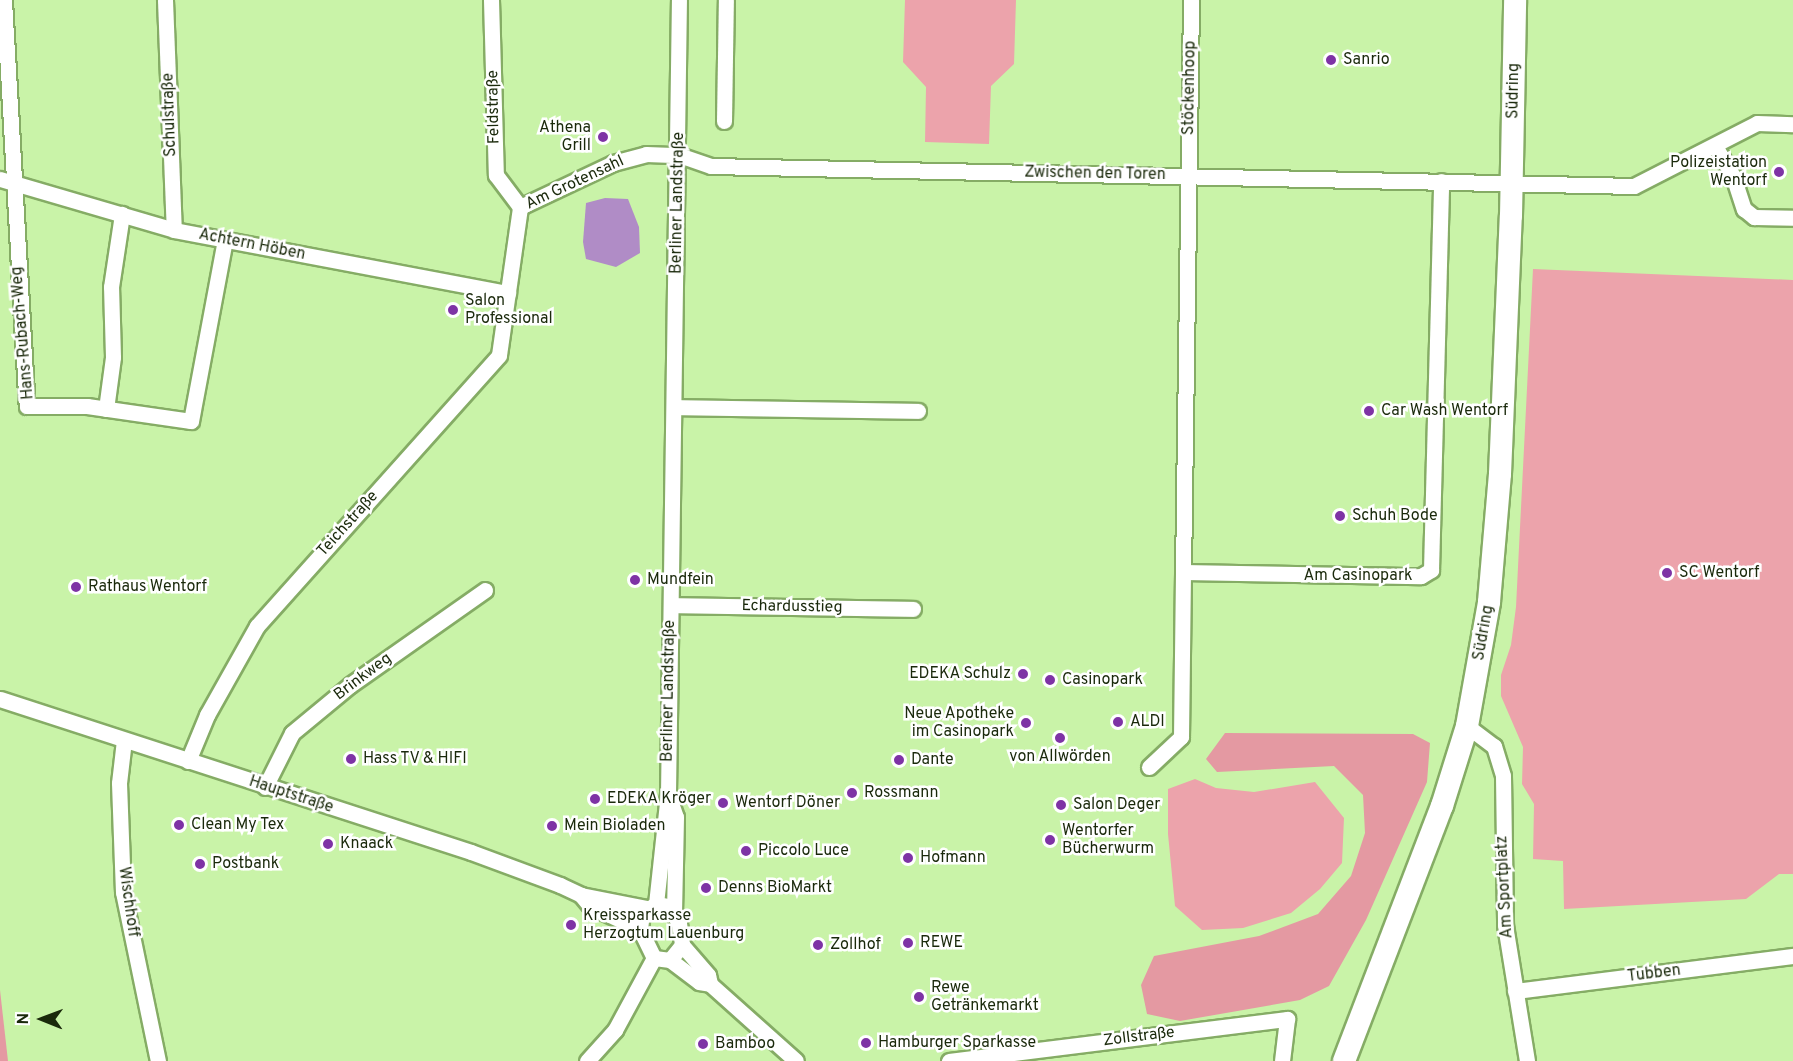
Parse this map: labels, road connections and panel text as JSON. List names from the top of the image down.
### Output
{
  "streets": {
    "main road": ["Südring"],
    "street": [
      "Stöckenhoop",
      "Feldstraße",
      "Schulstraße",
      "Zwischen den Toren",
      "Am Grotensahl",
      "Berliner Landstraße",
      "Achtern Höben",
      "Hans-Rubach-Weg",
      "Teichstraße",
      "Am Casinopark",
      "Echardusstieg",
      "Brinkweg",
      "Hauptstraße",
      "Am Sportplatz",
      "Wischhoff",
      "Tubben",
      "Zollstraße"
    ]
  },
  "crossings": [
    ["Stöckenhoop", "Zwischen den Toren"],
    ["Südring", "Zwischen den Toren"],
    ["Südring", "Am Sportplatz"],
    ["Feldstraße", "Am Grotensahl"],
    ["Schulstraße", "Achtern Höben"],
    ["Zwischen den Toren", "Am Grotensahl"],
    ["Zwischen den Toren", "Berliner Landstraße"],
    ["Zwischen den Toren", "Am Casinopark"],
    ["Am Grotensahl", "Berliner Landstraße"],
    ["Am Grotensahl", "Achtern Höben"],
    ["Am Grotensahl", "Teichstraße"],
    ["Berliner Landstraße", "Echardusstieg"],
    ["Berliner Landstraße", "Hauptstraße"],
    ["Achtern Höben", "Hans-Rubach-Weg"],
    ["Achtern Höben", "Teichstraße"],
    ["Teichstraße", "Hauptstraße"],
    ["Brinkweg", "Hauptstraße"],
    ["Hauptstraße", "Wischhoff"],
    ["Am Sportplatz", "Tubben"]
  ],
  "places": [
    "Sanrio",
    "Athena Grill",
    "Polizeistation Wentorf",
    "Salon Professional",
    "Car Wash Wentorf",
    "Schuh Bode",
    "SC Wentorf",
    "Mundfein",
    "Rathaus Wentorf",
    "EDEKA Schulz",
    "Casinopark",
    "ALDI",
    "Neue Apotheke im Casinopark",
    "von Allwörden",
    "Hass TV & HIFI",
    "Dante",
    "Rossmann",
    "EDEKA Kröger",
    "Wentorf Döner",
    "Salon Deger",
    "Clean My Tex",
    "Mein Bioladen",
    "Wentorfer Bücherwurm",
    "Knaack",
    "Piccolo Luce",
    "Hofmann",
    "Postbank",
    "Denns BioMarkt",
    "Kreissparkasse Herzogtum Lauenburg",
    "REWE",
    "Zollhof",
    "Rewe Getränkemarkt",
    "Hamburger Sparkasse",
    "Bamboo"
  ],
  "north": "left"
}
